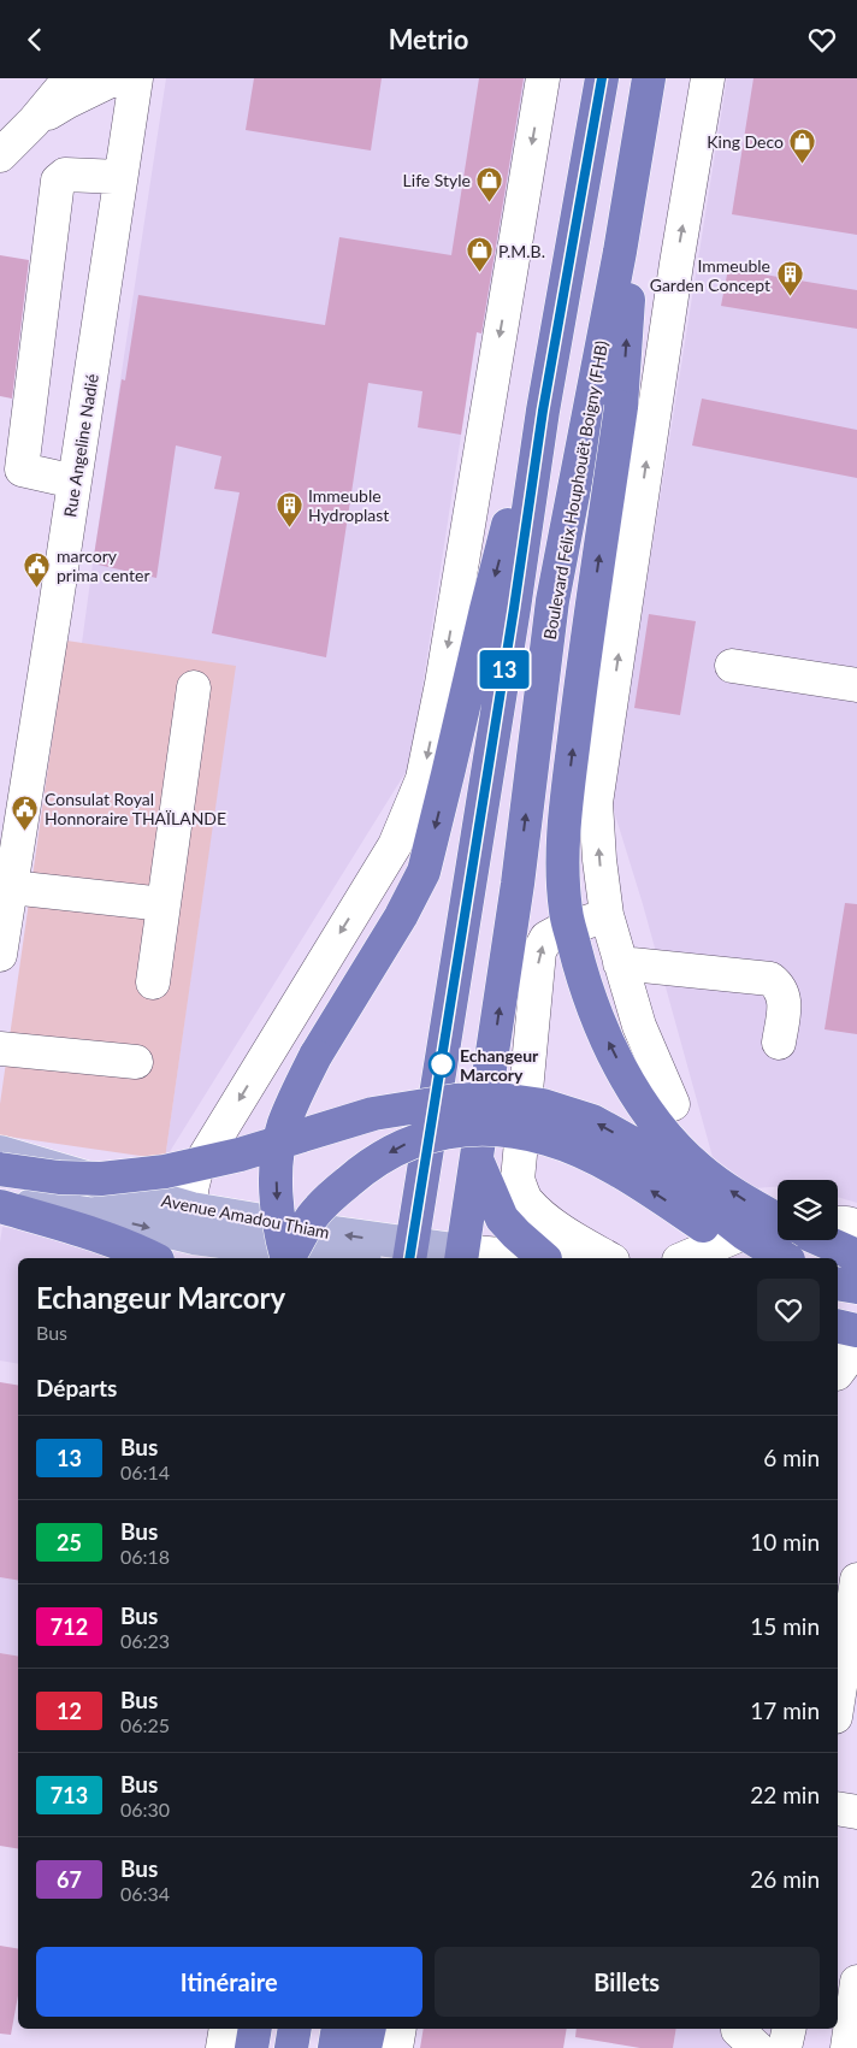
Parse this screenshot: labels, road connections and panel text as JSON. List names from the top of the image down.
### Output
{
  "streets": {
    "highway": ["Boulevard Félix Houphouët Boigny (FHB)"],
    "main road": ["Avenue Amadou Thiam"],
    "street": ["Rue Angeline Nadié"]
  },
  "crossings": [
    ["Boulevard Félix Houphouët Boigny (FHB)", "Avenue Amadou Thiam"]
  ],
  "places": {
    "shop": ["King Deco", "Life Style", "P.M.B."],
    "building": ["Immeuble Garden Concept", "Immeuble Hydroplast"],
    "public building": ["marcory prima center", "Consulat Royal Honnoraire THAÏLANDE"],
    "other": ["Echangeur Marcory"]
  },
  "lines": ["bus line 13"],
  "page": {
    "header": "Metrio",
    "on_map": "13",
    "heading": [
      ["Echangeur Marcory", "Bus"],
      "Départs"
    ],
    "list": [
      {
        "mark": "13",
        "name": "Bus",
        "note": "06:14",
        "value": "6 min"
      },
      {
        "mark": "25",
        "name": "Bus",
        "note": "06:18",
        "value": "10 min"
      },
      {
        "mark": "712",
        "name": "Bus",
        "note": "06:23",
        "value": "15 min"
      },
      {
        "mark": "12",
        "name": "Bus",
        "note": "06:25",
        "value": "17 min"
      },
      {
        "mark": "713",
        "name": "Bus",
        "note": "06:30",
        "value": "22 min"
      },
      {
        "mark": "67",
        "name": "Bus",
        "note": "06:34",
        "value": "26 min"
      }
    ],
    "buttons": ["Itinéraire", "Billets"]
  }
}
